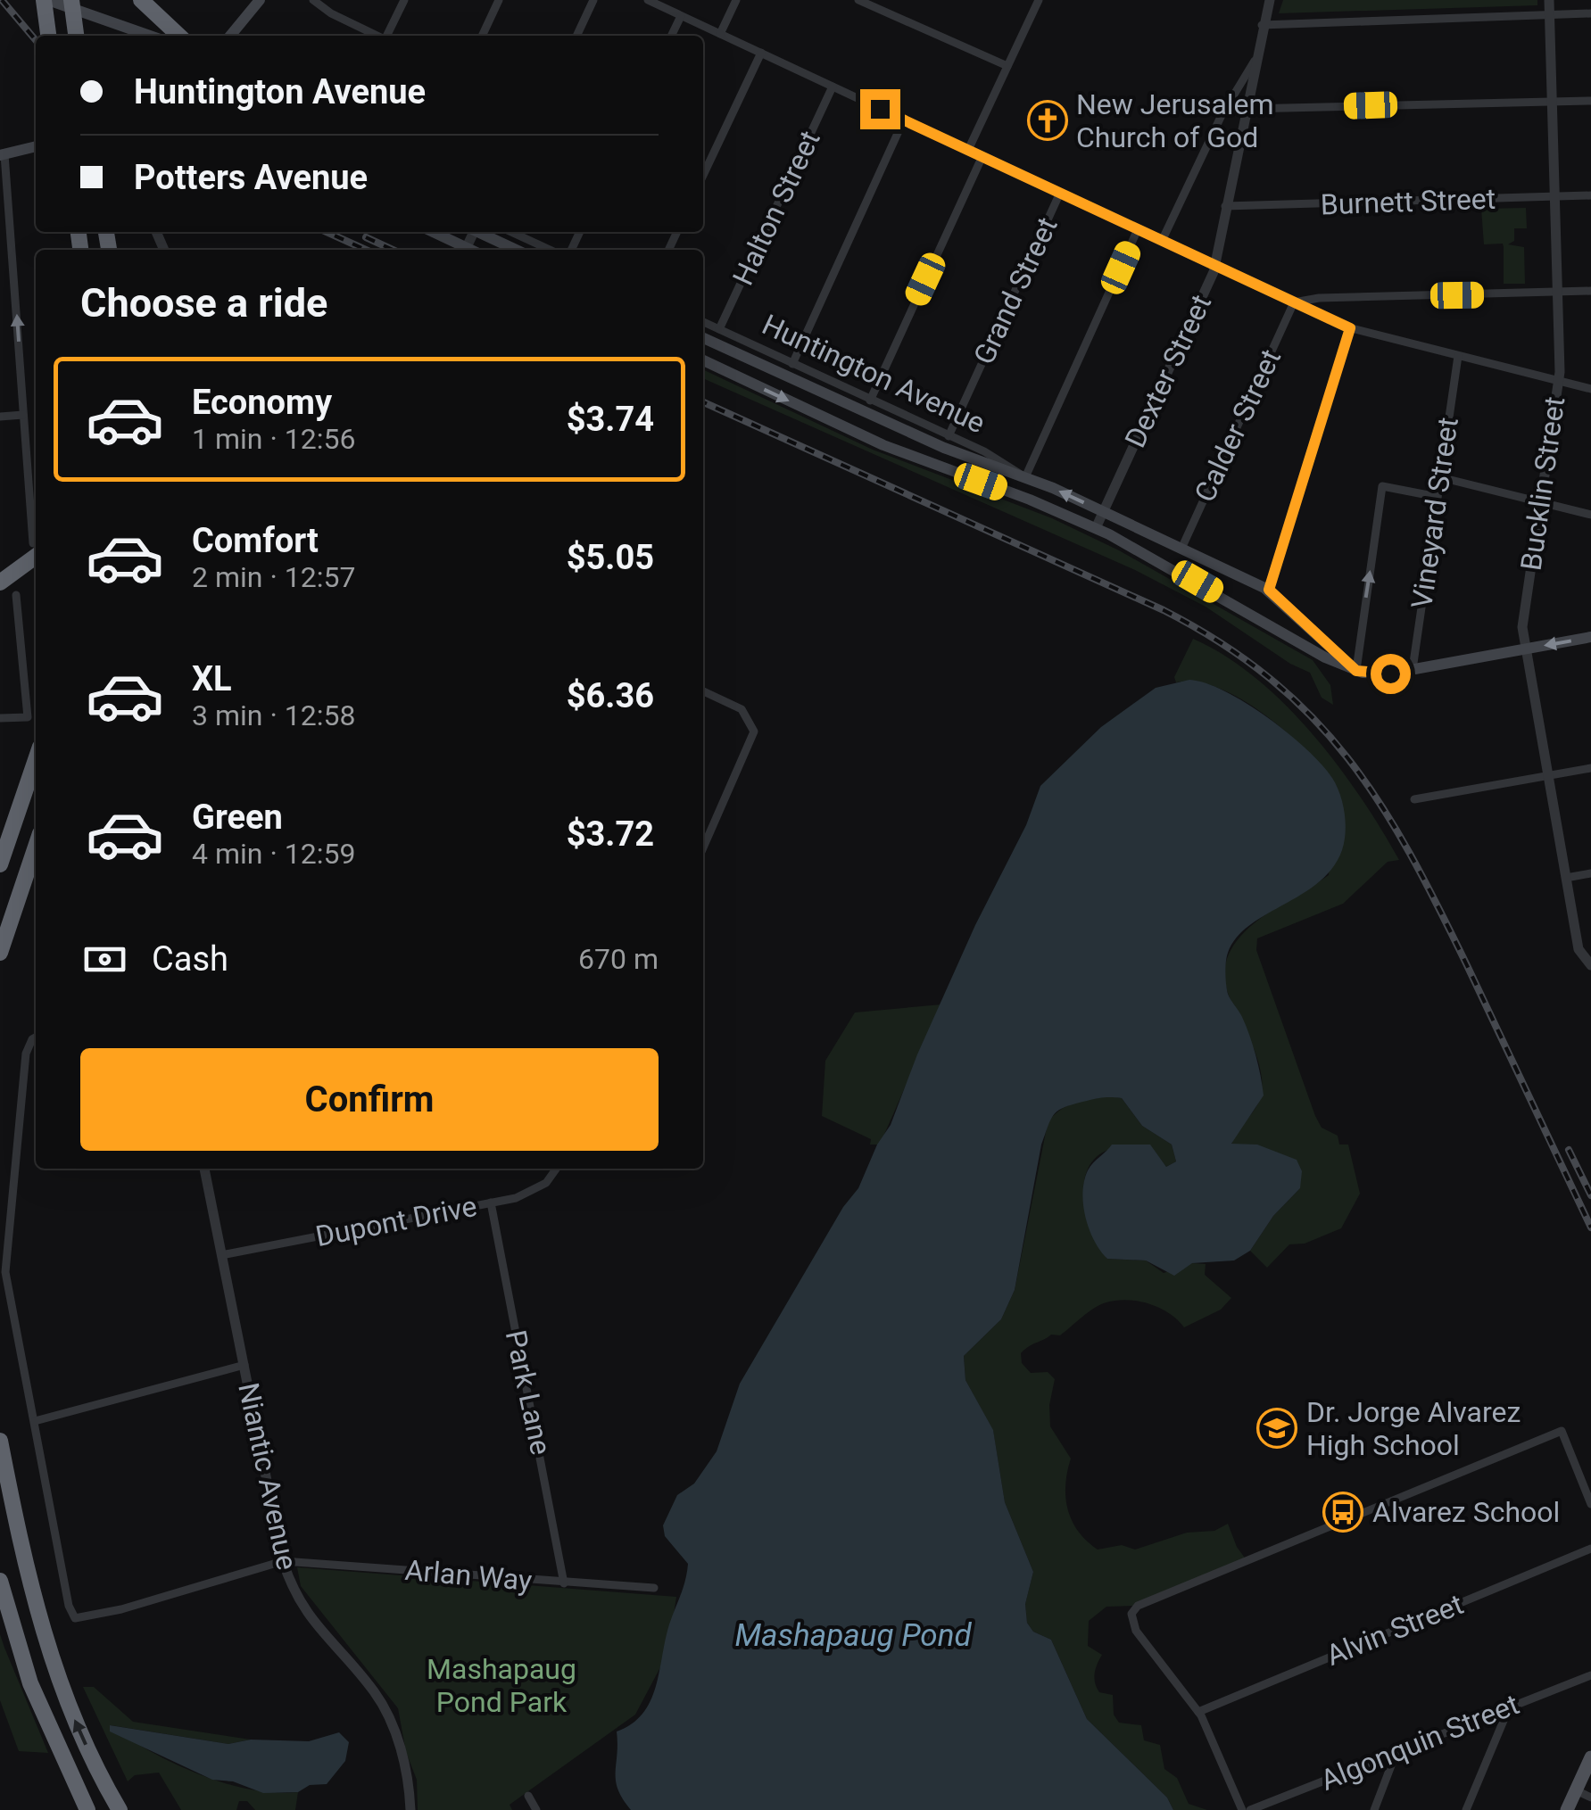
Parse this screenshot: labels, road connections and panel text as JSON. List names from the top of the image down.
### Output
{
  "streets": {
    "main road": ["Huntington Avenue"],
    "street": [
      "Burnett Street",
      "Halton Street",
      "Grand Street",
      "Dexter Street",
      "Calder Street",
      "Bucklin Street",
      "Vineyard Street",
      "Dupont Drive",
      "Park Lane",
      "Niantic Avenue",
      "Arlan Way",
      "Alvin Street",
      "Algonquin Street"
    ]
  },
  "crossings": [
    ["Burnett Street", "Dexter Street"],
    ["Burnett Street", "Bucklin Street"],
    ["Halton Street", "Huntington Avenue"],
    ["Grand Street", "Huntington Avenue"],
    ["Dexter Street", "Huntington Avenue"],
    ["Huntington Avenue", "Calder Street"],
    ["Dupont Drive", "Park Lane"],
    ["Dupont Drive", "Niantic Avenue"],
    ["Park Lane", "Arlan Way"],
    ["Niantic Avenue", "Arlan Way"]
  ],
  "water": ["Mashapaug Pond"],
  "parks": ["Mashapaug Pond Park"],
  "places": {
    "church": ["New Jerusalem Church of God"],
    "school or university": ["Dr. Jorge Alvarez High School"],
    "bus stop": ["Alvarez School"]
  },
  "page": {
    "banner": ["Huntington Avenue", "Potters Avenue"],
    "heading": "Choose a ride",
    "list": [
      {
        "name": "Economy",
        "note": "1 min · 12:56",
        "value": "$3.74"
      },
      {
        "name": "Comfort",
        "note": "2 min · 12:57",
        "value": "$5.05"
      },
      {
        "name": "XL",
        "note": "3 min · 12:58",
        "value": "$6.36"
      },
      {
        "name": "Green",
        "note": "4 min · 12:59",
        "value": "$3.72"
      }
    ],
    "pay": ["Cash", "670 m"],
    "buttons": "Confirm"
  }
}
